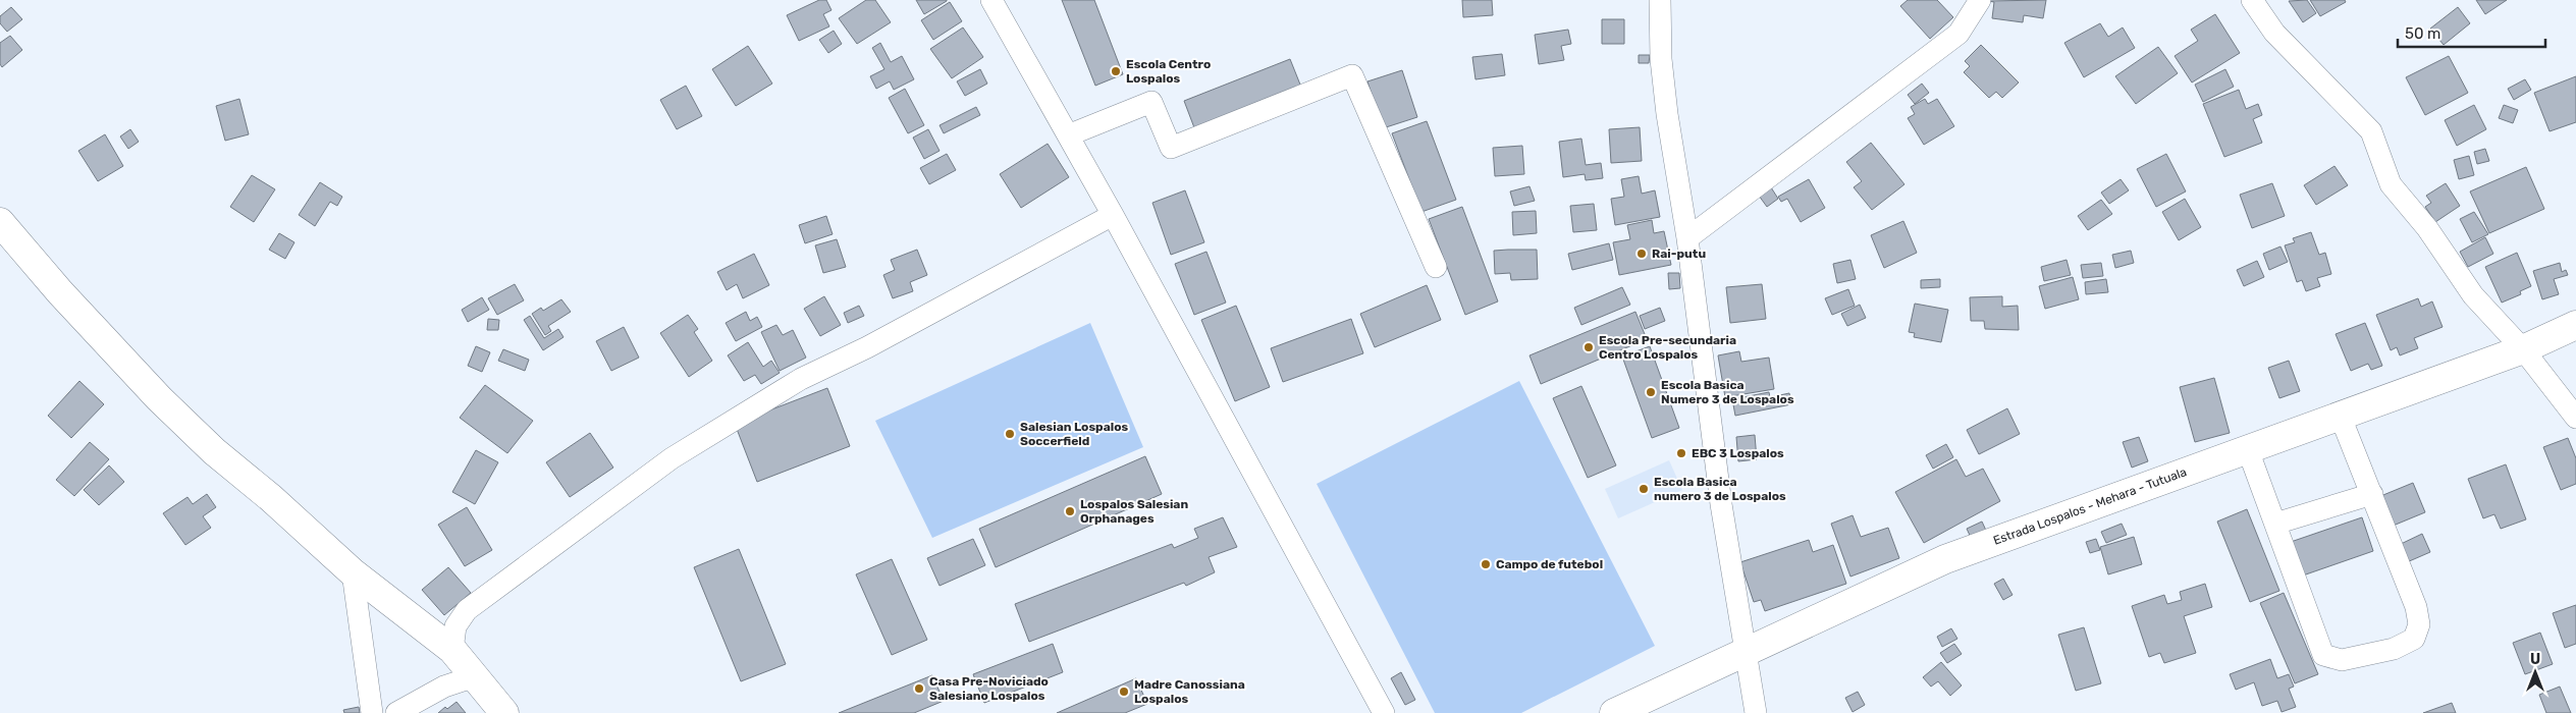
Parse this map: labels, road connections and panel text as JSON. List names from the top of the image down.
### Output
{
  "streets": {
    "main road": ["Estrada Lospalos - Mehara - Tutuala"]
  },
  "places": [
    "Escola Centro Lospalos",
    "Rai-putu",
    "Escola Pre-secundaria Centro Lospalos",
    "Escola Basica Numero 3 de Lospalos",
    "Salesian Lospalos Soccerfield",
    "EBC 3 Lospalos",
    "Escola Basica numero 3 de Lospalos",
    "Lospalos Salesian Orphanages",
    "Campo de futebol",
    "Casa Pre-Noviciado Salesiano Lospalos",
    "Madre Canossiana Lospalos"
  ],
  "scale_bar": "50 m",
  "north": "top"
}
